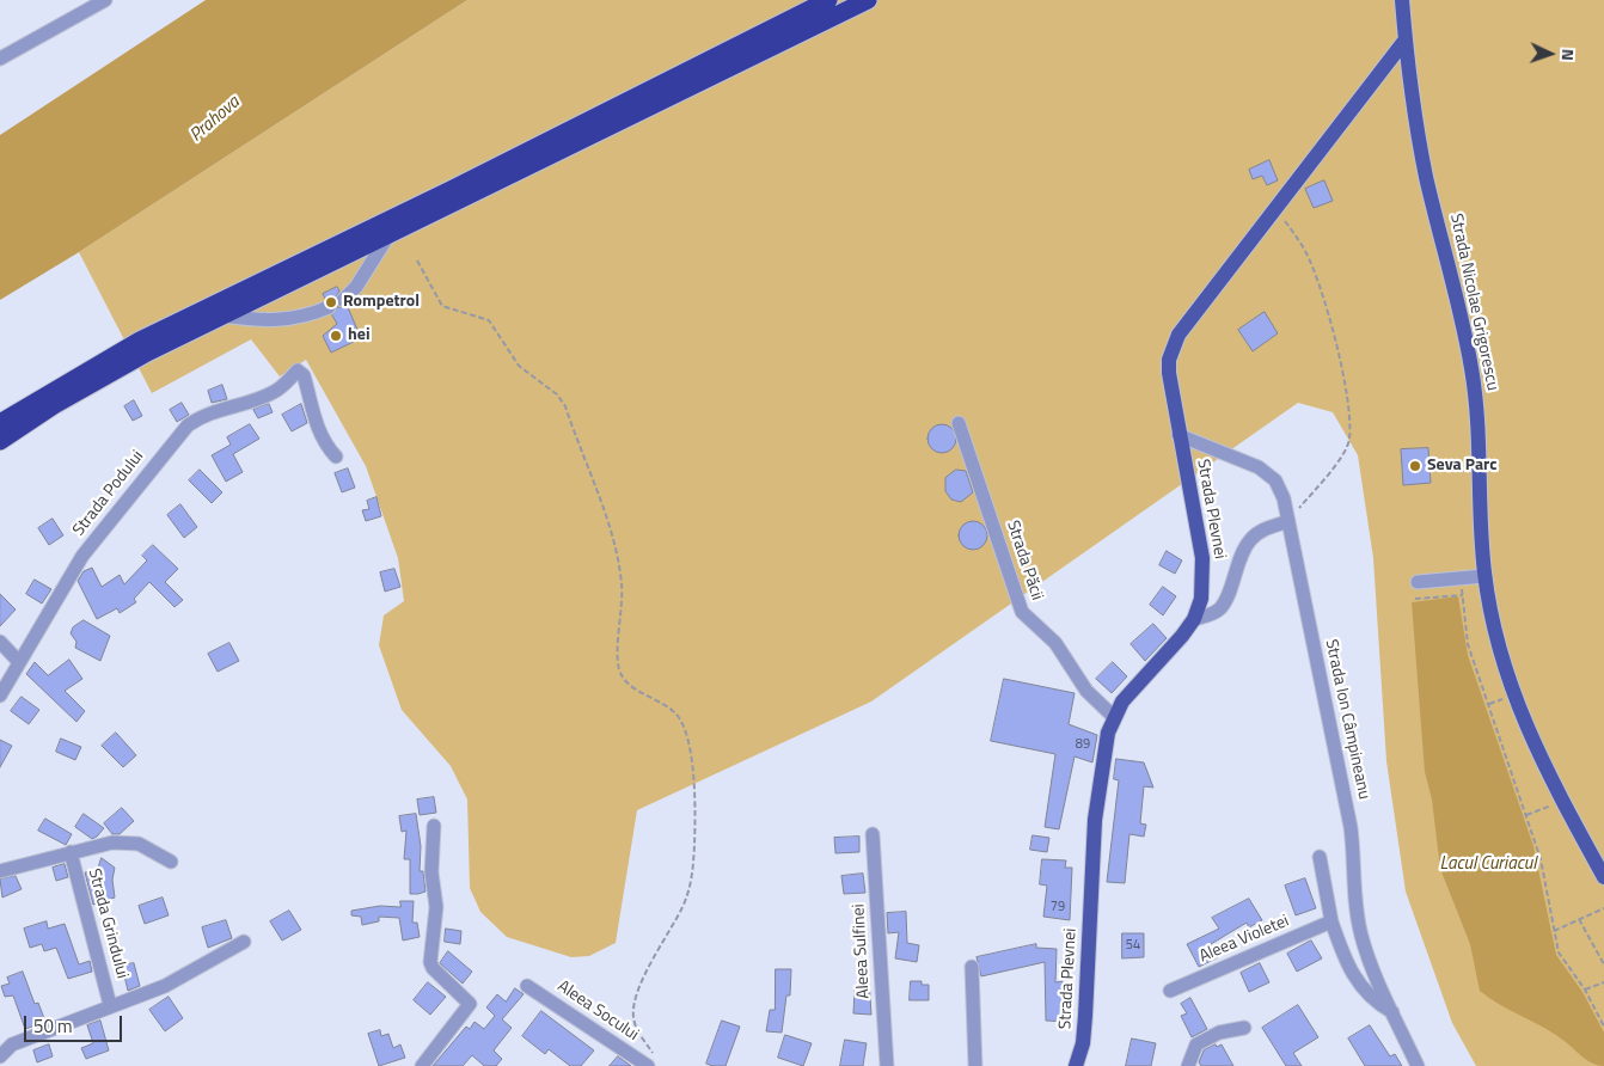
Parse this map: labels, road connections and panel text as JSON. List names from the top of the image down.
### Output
{
  "streets": {
    "main road": ["Strada Nicolae Grigorescu", "Strada Plevnei"],
    "street": [
      "Strada Podului",
      "Strada Păcii",
      "Strada Ion Câmpineanu",
      "Strada Grindului",
      "Aleea Violetei",
      "Aleea Sulfinei",
      "Aleea Socului"
    ]
  },
  "crossings": [
    ["Strada Nicolae Grigorescu", "Strada Plevnei"],
    ["Strada Plevnei", "Strada Păcii"],
    ["Strada Plevnei", "Strada Ion Câmpineanu"]
  ],
  "water": ["Prahova", "Lacul Curiacul"],
  "places": ["Rompetrol", "hei", "Seva Parc"],
  "house_numbers": ["89", "79", "54"],
  "scale_bar": "50 m",
  "north": "right"
}
